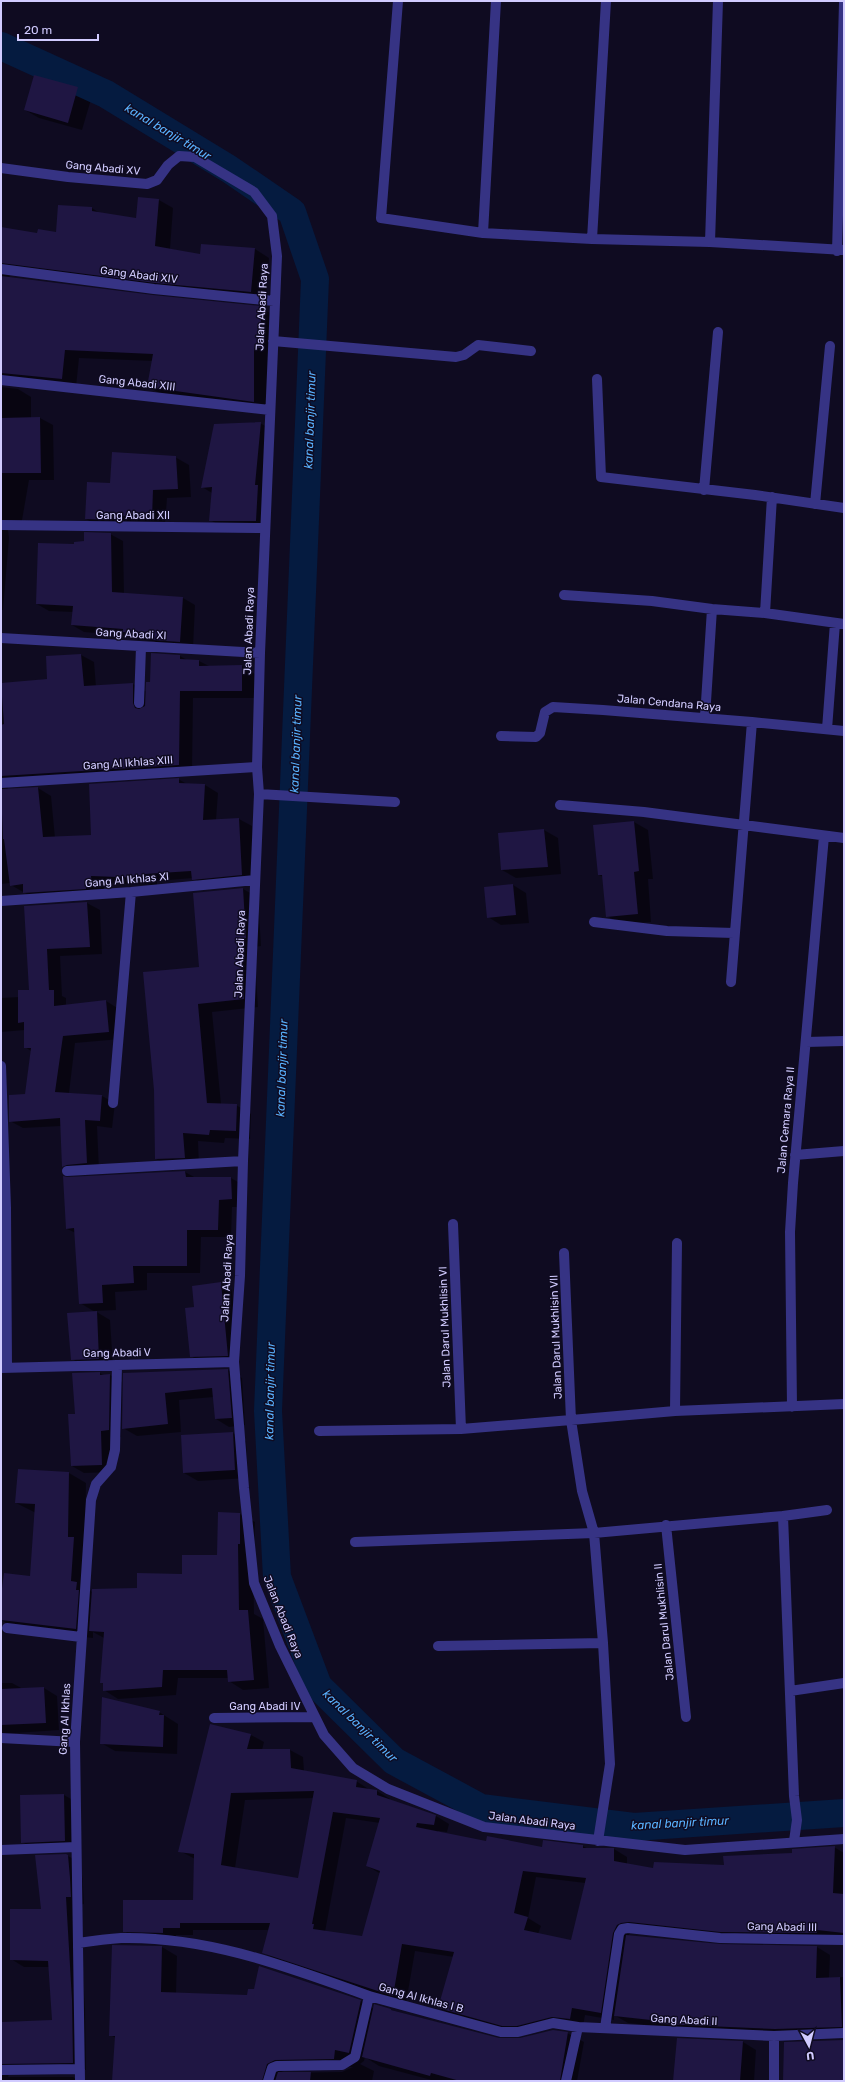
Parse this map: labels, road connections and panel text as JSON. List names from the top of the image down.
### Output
{
  "streets": {
    "street": [
      "Gang Abadi XV",
      "Gang Abadi XIV",
      "Jalan Abadi Raya",
      "Gang Abadi XIII",
      "Gang Abadi XII",
      "Gang Abadi XI",
      "Jalan Cendana Raya",
      "Gang Al Ikhlas XIII",
      "Gang Al Ikhlas XI",
      "Jalan Cemara Raya II",
      "Jalan Darul Mukhlisin VI",
      "Jalan Darul Mukhlisin VII",
      "Gang Abadi V",
      "Jalan Darul Mukhlisin II",
      "Gang Abadi IV",
      "Gang Al Ikhlas",
      "Gang Abadi III",
      "Gang Al Ikhlas I B",
      "Gang Abadi II"
    ]
  },
  "crossings": [
    ["Gang Abadi XV", "Jalan Abadi Raya"],
    ["Gang Abadi XIV", "Jalan Abadi Raya"],
    ["Jalan Abadi Raya", "Gang Abadi XIII"],
    ["Jalan Abadi Raya", "Gang Abadi XII"],
    ["Jalan Abadi Raya", "Gang Abadi XI"],
    ["Jalan Abadi Raya", "Gang Al Ikhlas XIII"],
    ["Jalan Abadi Raya", "Gang Al Ikhlas XI"],
    ["Jalan Abadi Raya", "Jalan Darul Mukhlisin VII"],
    ["Jalan Abadi Raya", "Gang Abadi V"],
    ["Jalan Abadi Raya", "Gang Abadi IV"],
    ["Gang Abadi V", "Gang Al Ikhlas"],
    ["Gang Abadi III", "Gang Abadi II"],
    ["Gang Al Ikhlas I B", "Gang Abadi II"]
  ],
  "water": ["kanal banjir timur"],
  "scale_bar": "20 m",
  "north": "bottom"
}
